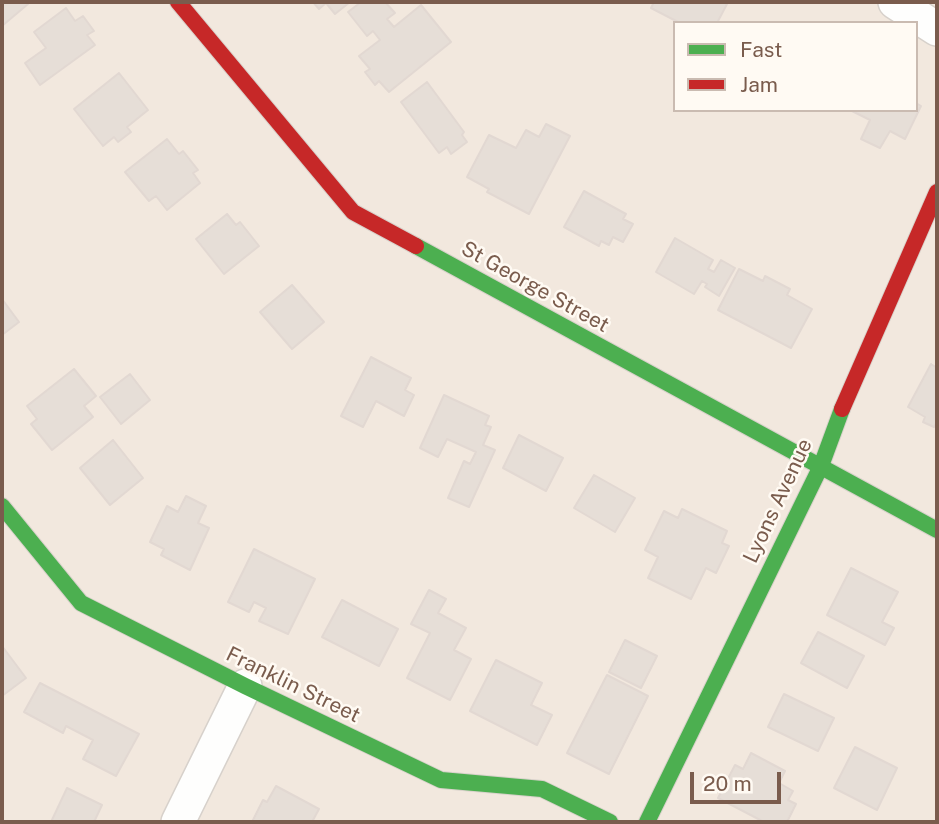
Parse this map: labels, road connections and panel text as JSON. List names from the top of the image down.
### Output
{
  "streets": {
    "street": ["St George Street", "Lyons Avenue", "Franklin Street"]
  },
  "crossings": [
    ["St George Street", "Lyons Avenue"]
  ],
  "legend": ["Fast", "Jam"],
  "scale_bar": "20 m"
}
